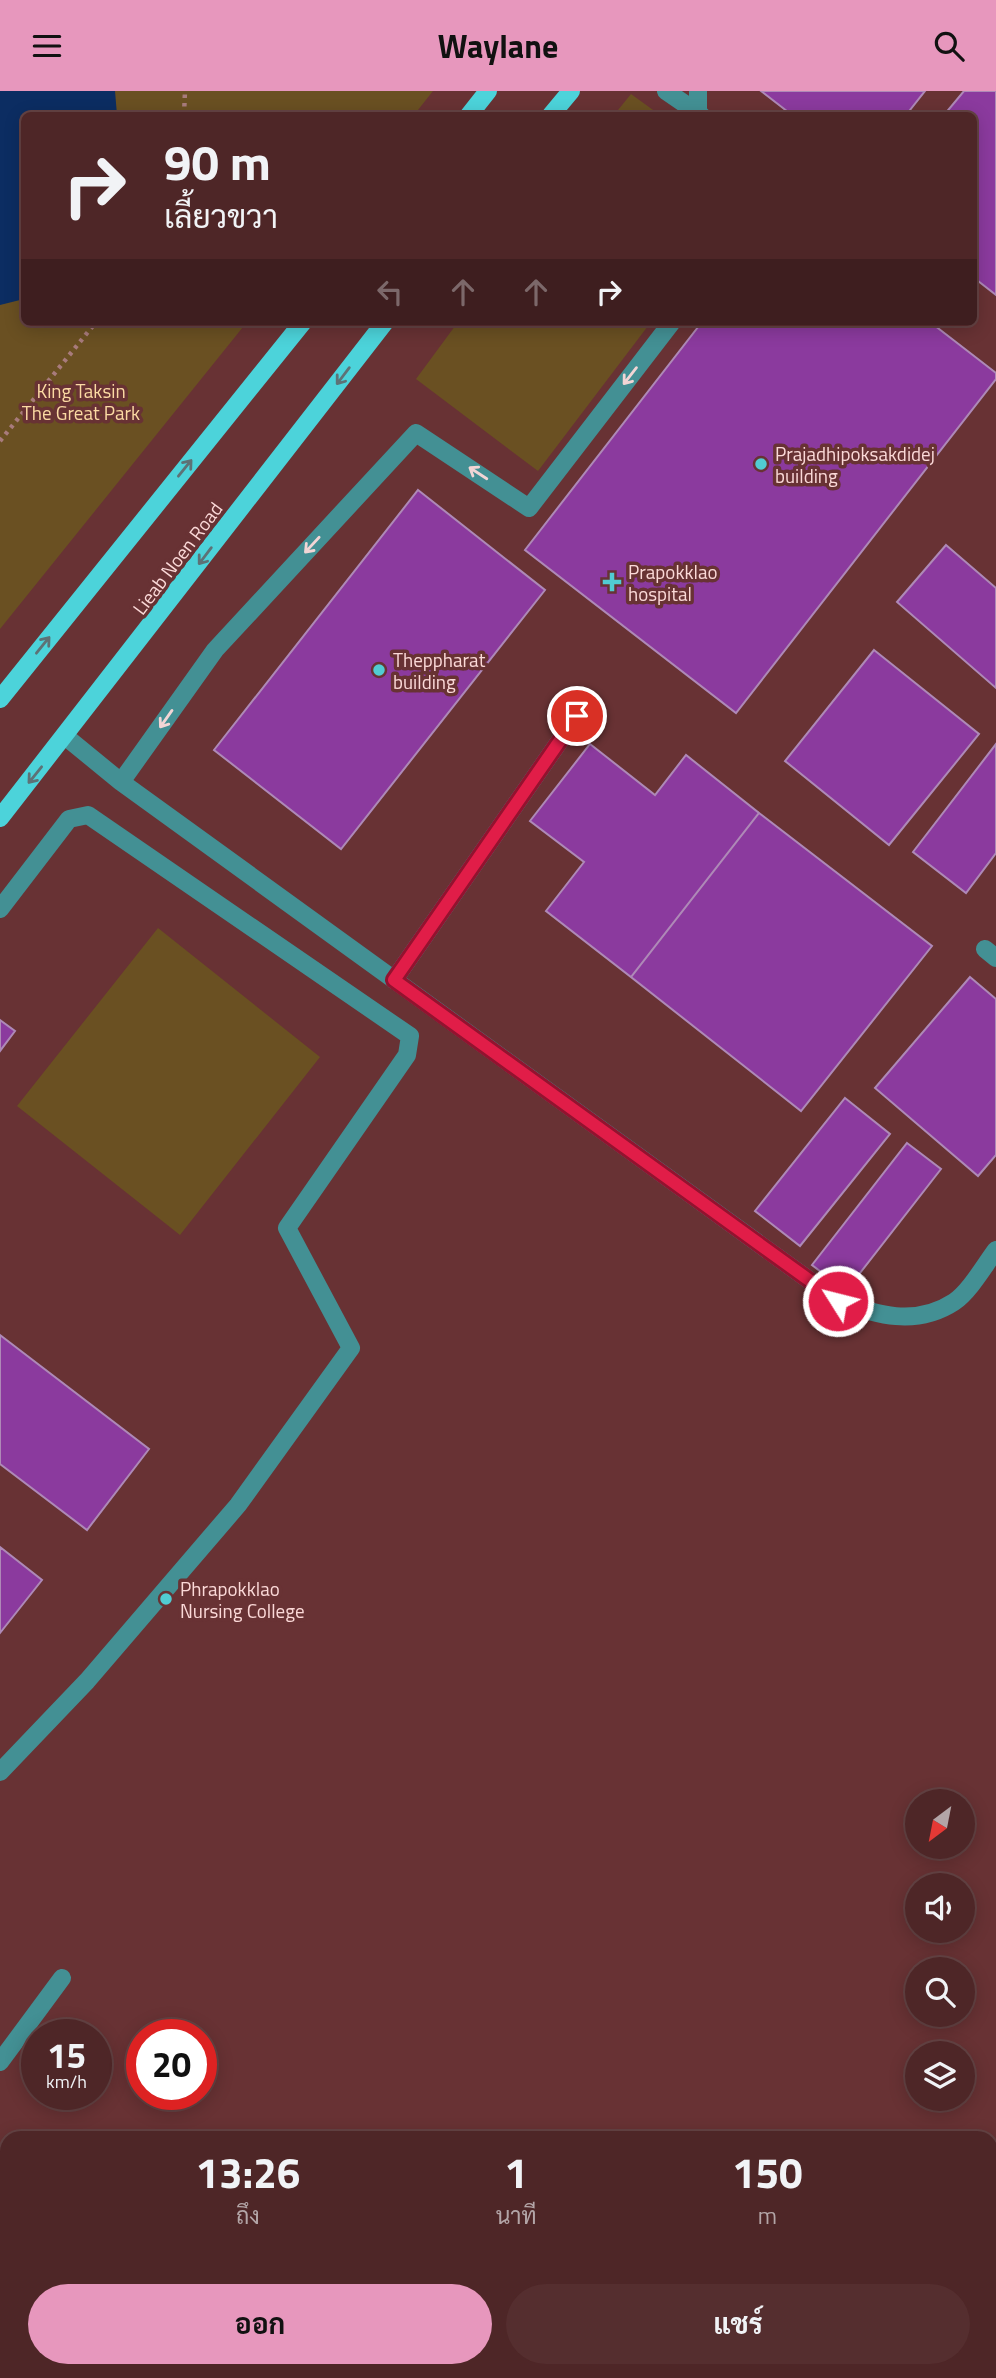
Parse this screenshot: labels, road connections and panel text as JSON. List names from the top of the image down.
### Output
{
  "streets": {
    "main road": ["Lieab Noen Road"]
  },
  "parks": ["King Taksin The Great Park"],
  "places": {
    "other": ["Prajadhipoksakdidej building", "Theppharat building", "Phrapokklao Nursing College"],
    "health": ["Prapokklao hospital"]
  },
  "north": "bottom left",
  "page": {
    "header": "Waylane",
    "turn": ["90 m", "เลี้ยวขวา"],
    "speed": "15 km/h",
    "limit": "20",
    "eta": [
      "13:26",
      "ถึง",
      "1",
      "นาที",
      "150",
      "m"
    ],
    "buttons": ["ออก", "แชร์"]
  }
}
